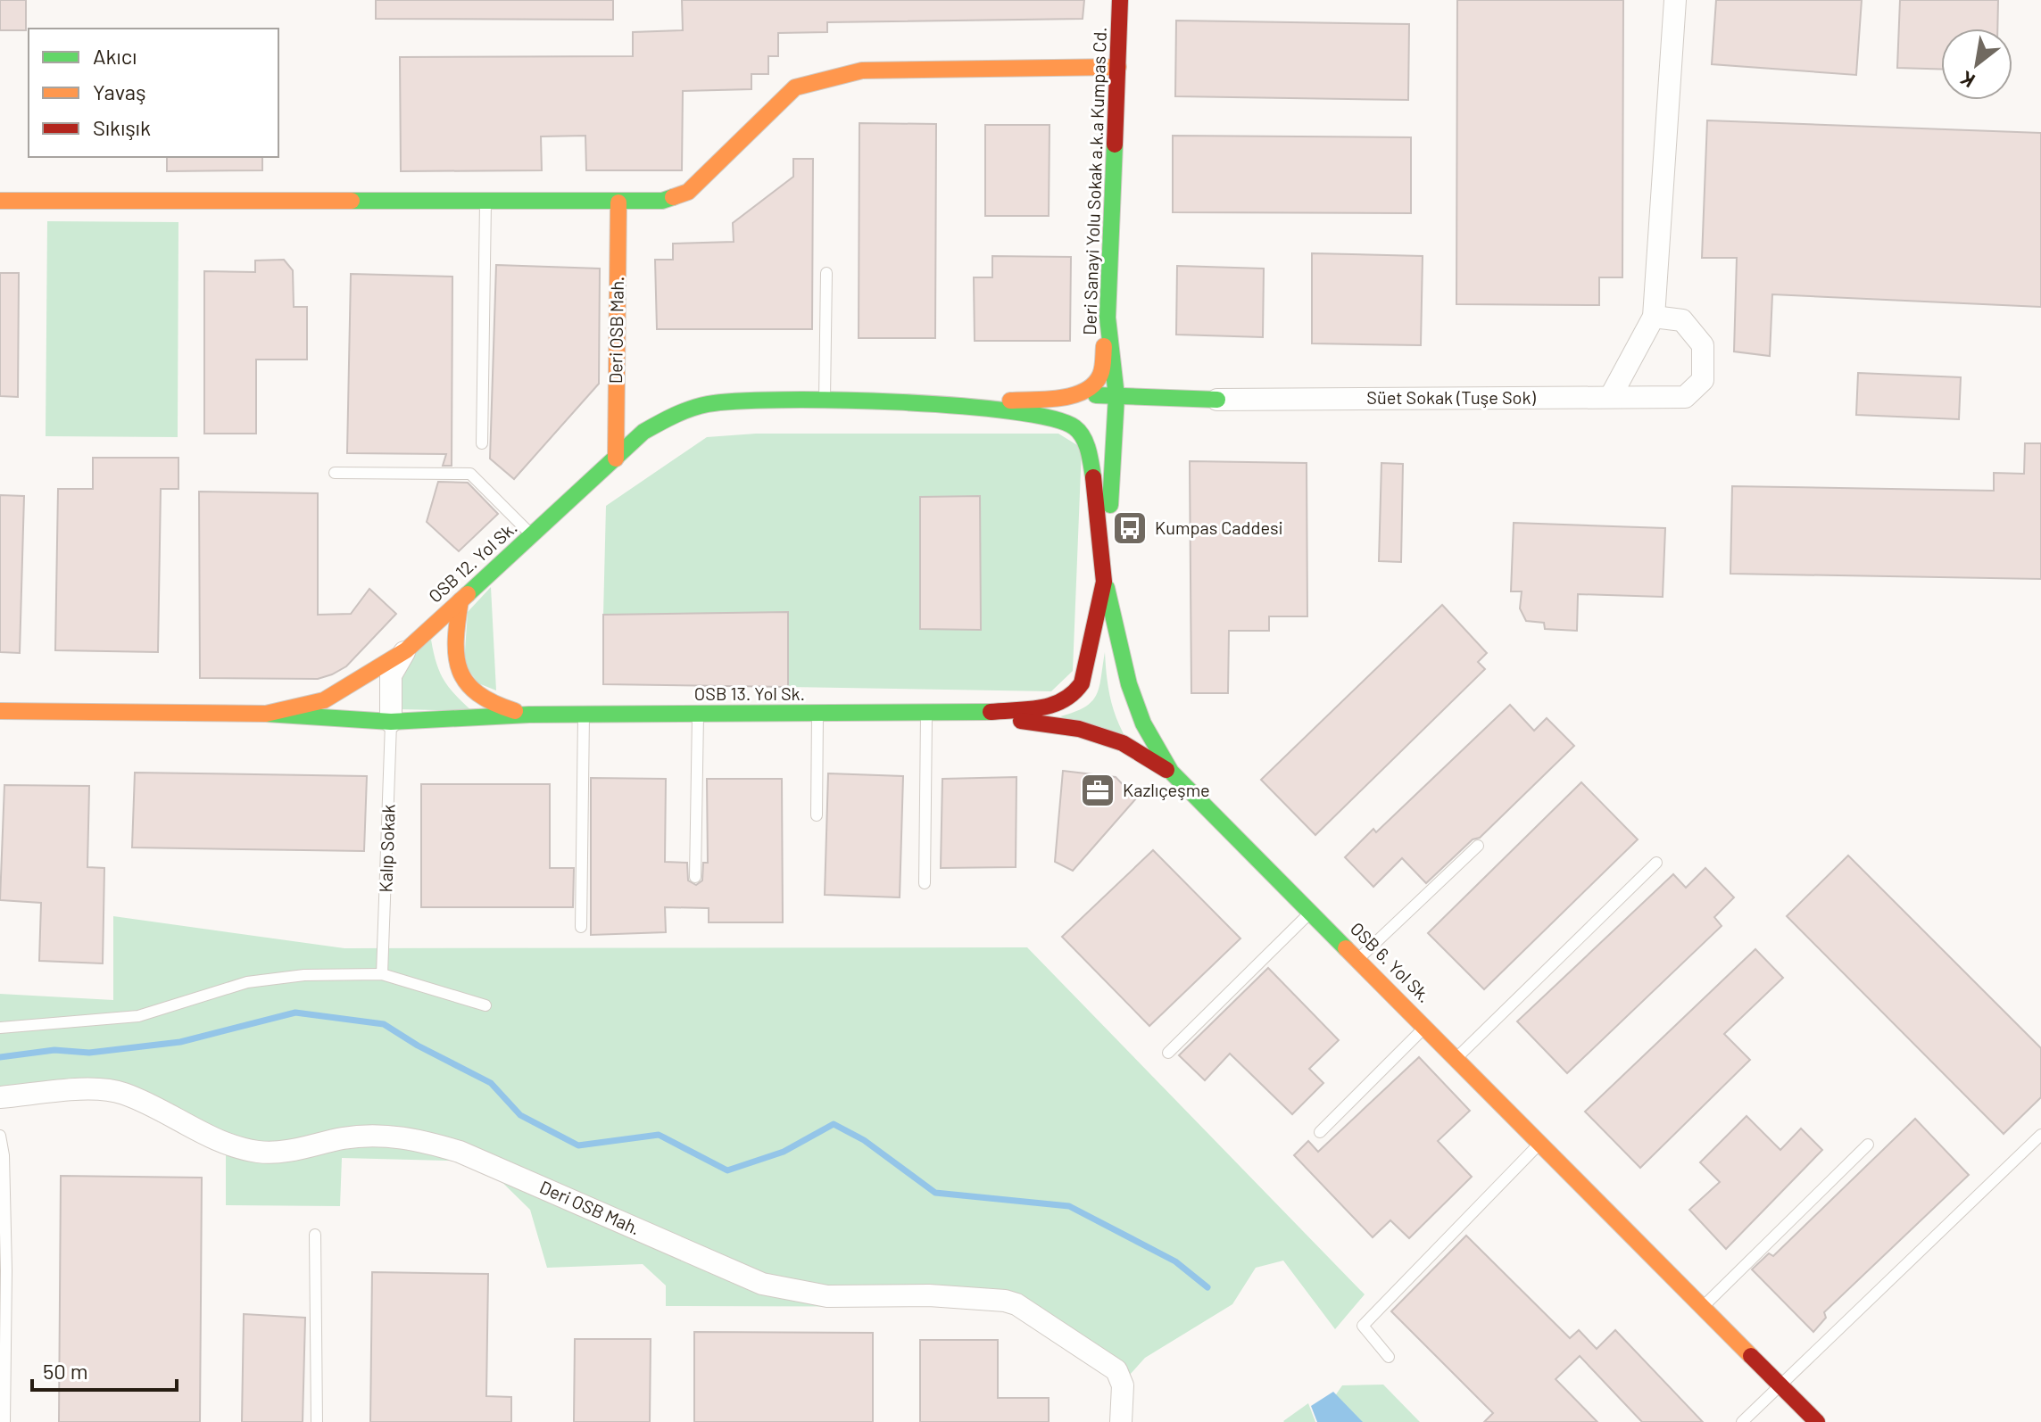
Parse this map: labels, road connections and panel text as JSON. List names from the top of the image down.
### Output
{
  "streets": {
    "main road": [
      "Deri Sanayi Yolu Sokak a.k.a Kumpas Cd.",
      "Deri OSB Mah.",
      "OSB 12. Yol Sk.",
      "OSB 13. Yol Sk.",
      "OSB 6. Yol Sk."
    ],
    "street": ["Süet Sokak (Tuşe Sok)"],
    "lane": ["Kalıp Sokak"]
  },
  "crossings": [
    ["Deri Sanayi Yolu Sokak a.k.a Kumpas Cd.", "OSB 6. Yol Sk."],
    ["Deri OSB Mah.", "OSB 12. Yol Sk."]
  ],
  "places": {
    "bus stop": ["Kumpas Caddesi"],
    "office": ["Kazlıçeşme"]
  },
  "legend": ["Akıcı", "Yavaş", "Sıkışık"],
  "scale_bar": "50 m",
  "north": "bottom left"
}
